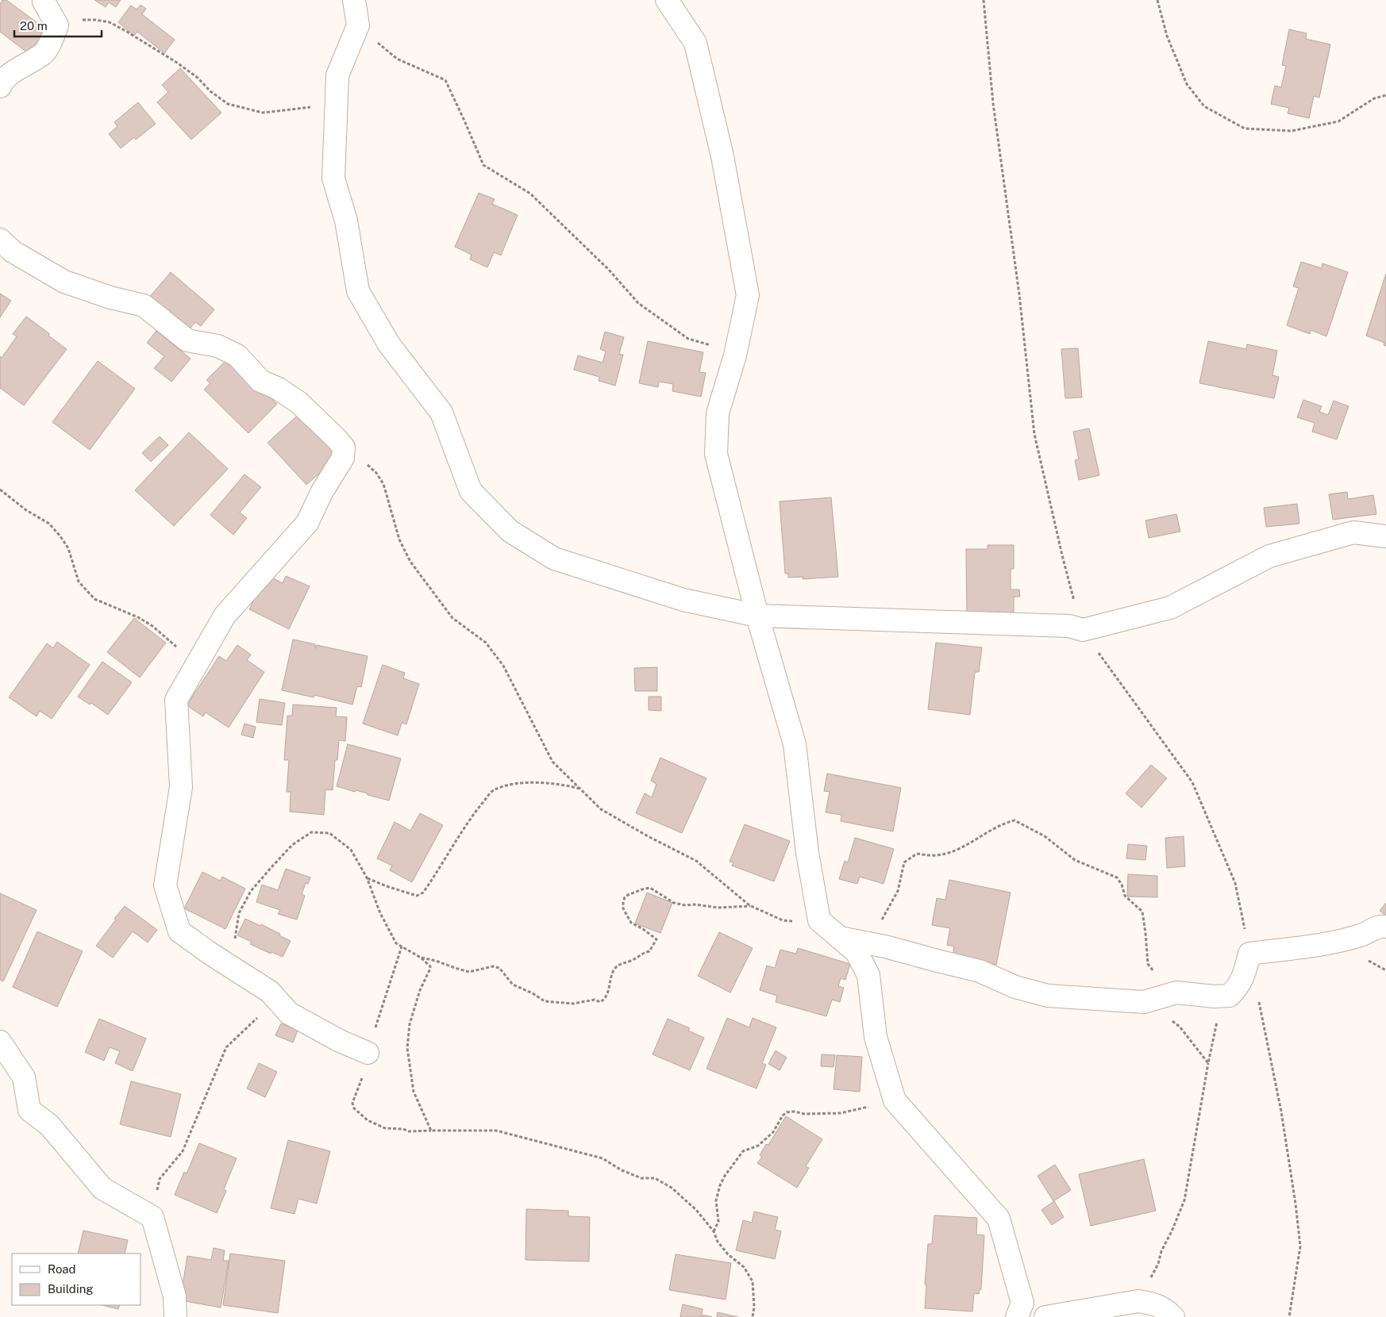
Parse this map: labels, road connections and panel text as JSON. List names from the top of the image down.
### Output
{
  "legend": ["Road", "Building"],
  "scale_bar": "20 m"
}
